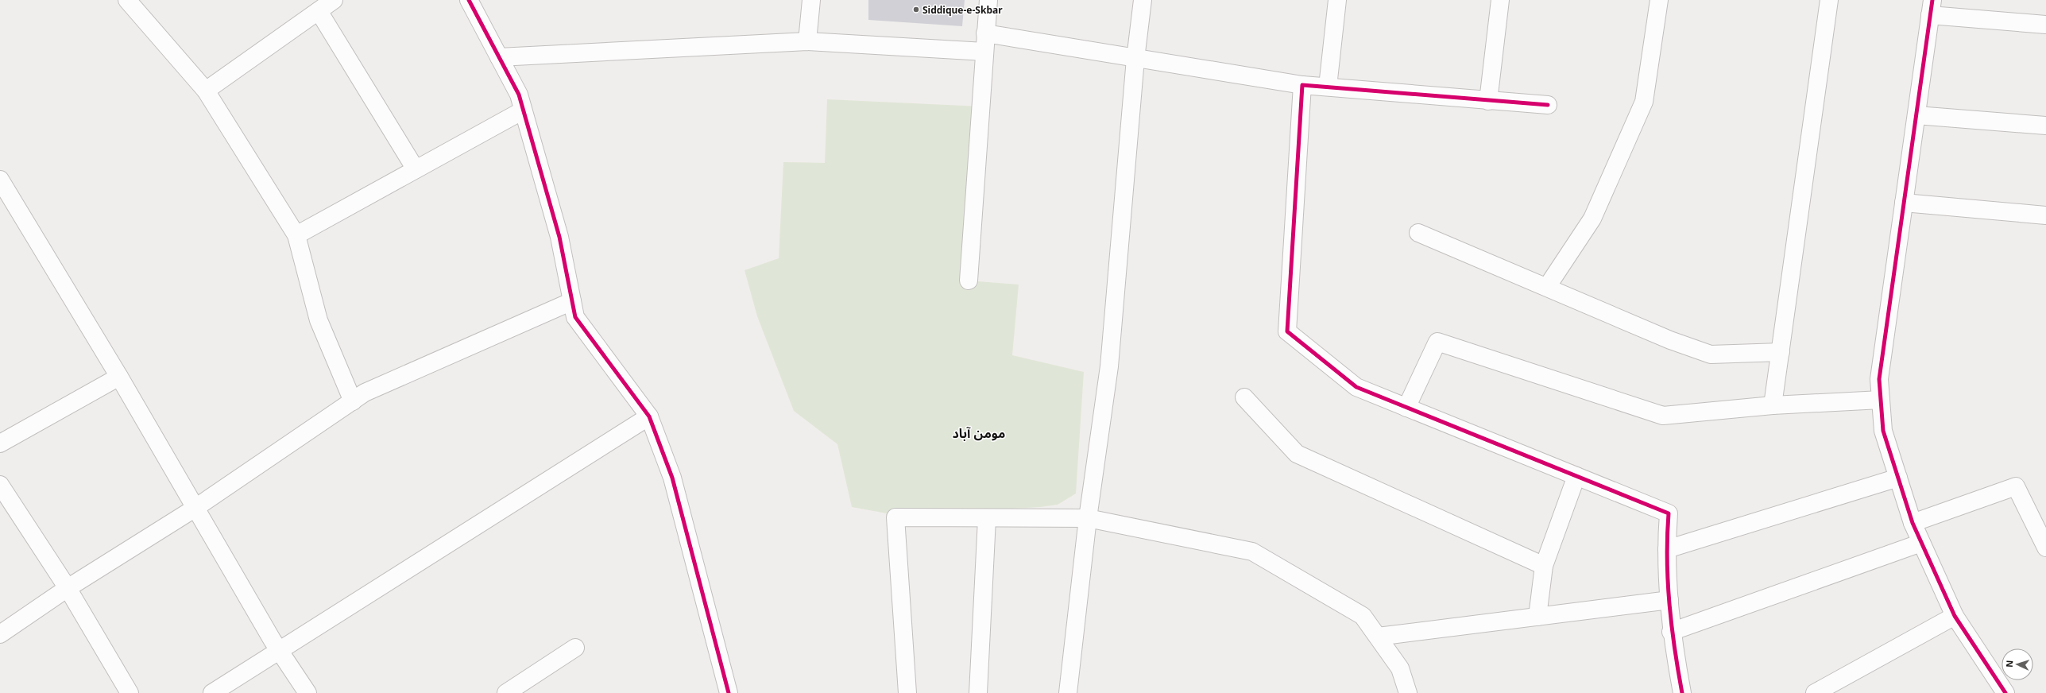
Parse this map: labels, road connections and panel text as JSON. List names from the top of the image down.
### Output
{
  "districts": ["مومن آباد"],
  "places": ["Siddique-e-Skbar"],
  "north": "left"
}
